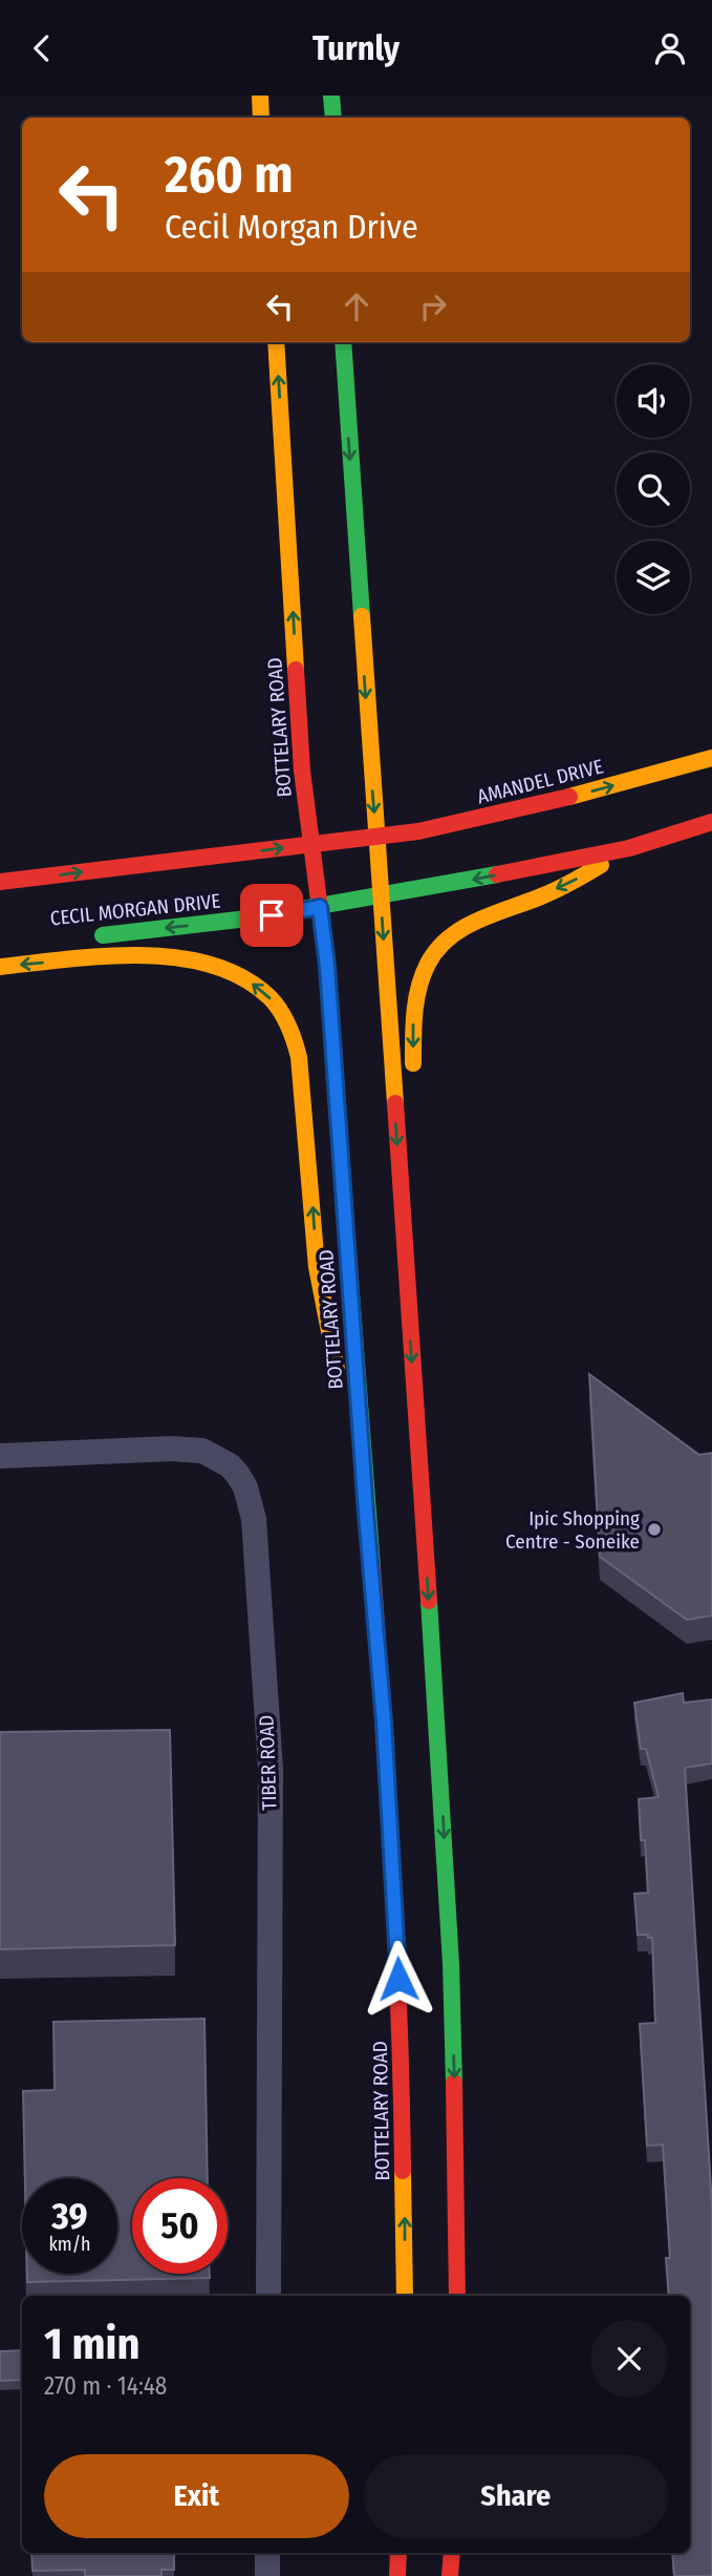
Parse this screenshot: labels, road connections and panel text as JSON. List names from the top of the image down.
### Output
{
  "streets": {
    "main road": ["BOTTELARY ROAD", "AMANDEL DRIVE", "CECIL MORGAN DRIVE"],
    "street": ["TIBER ROAD"]
  },
  "crossings": [
    ["BOTTELARY ROAD", "AMANDEL DRIVE"],
    ["BOTTELARY ROAD", "CECIL MORGAN DRIVE"],
    ["AMANDEL DRIVE", "CECIL MORGAN DRIVE"]
  ],
  "places": ["Ipic Shopping Centre - Soneike"],
  "page": {
    "header": "Turnly",
    "turn": ["260 m", "Cecil Morgan Drive"],
    "speed": "39 km/h",
    "limit": "50",
    "heading": ["1 min", "270 m · 14:48"],
    "buttons": ["Exit", "Share"]
  }
}
